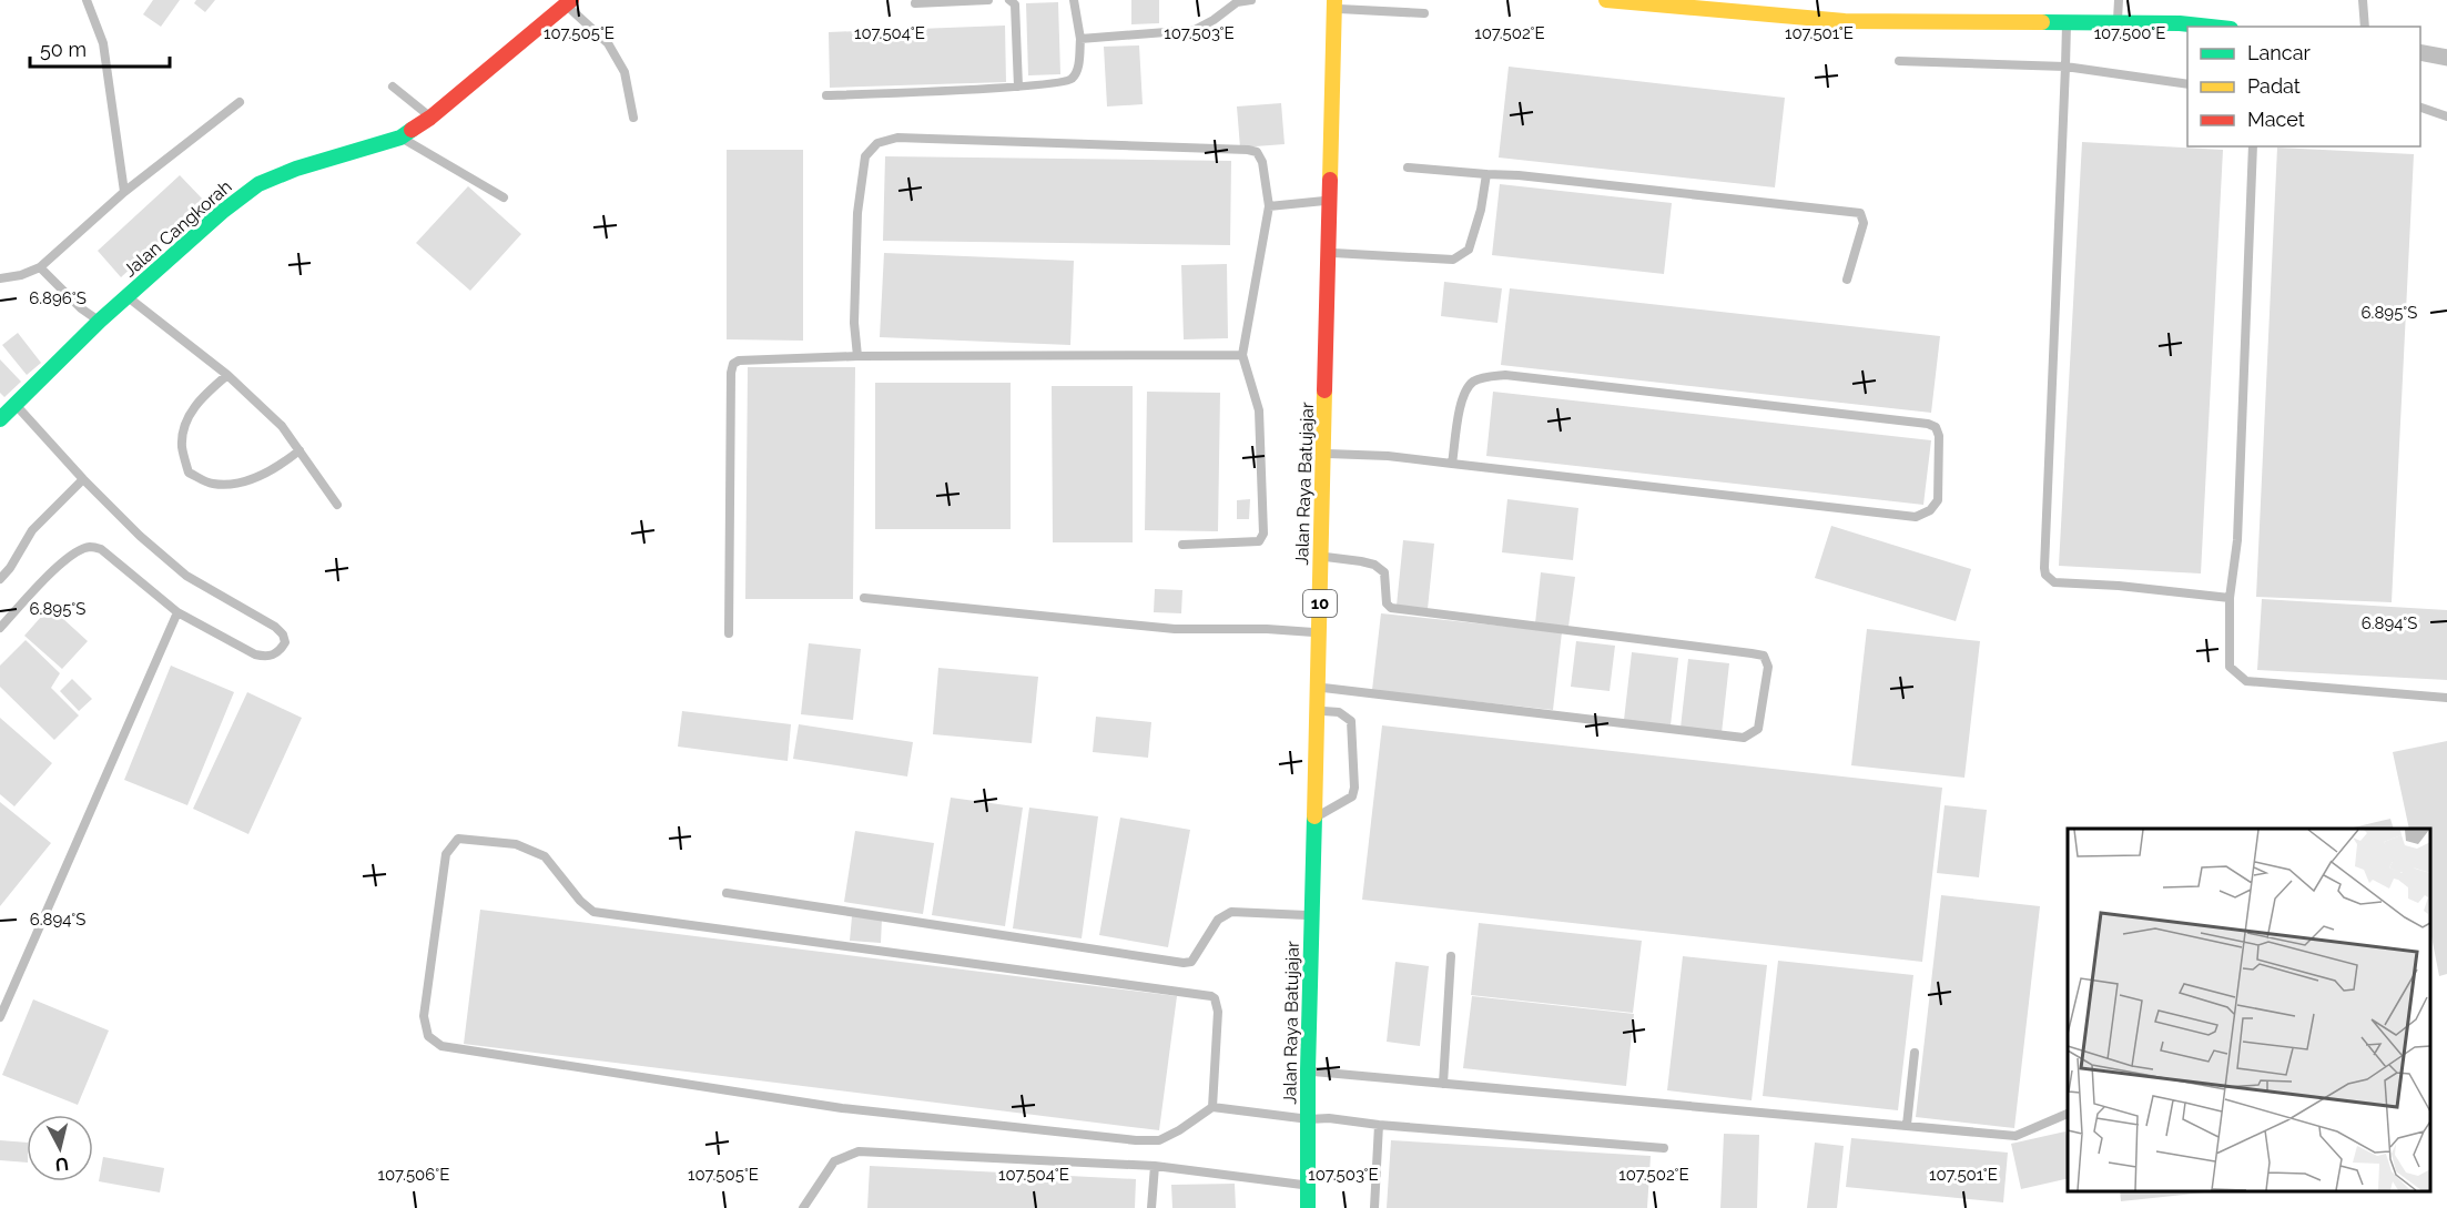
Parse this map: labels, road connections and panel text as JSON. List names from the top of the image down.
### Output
{
  "streets": {
    "main road": ["Jalan Cangkorah", "Jalan Raya Batujajar", "10"]
  },
  "legend": ["Lancar", "Padat", "Macet"],
  "scale_bar": "50 m",
  "north": "bottom",
  "coordinates": [
    "107.505°E",
    "107.504°E",
    "107.503°E",
    "107.502°E",
    "107.501°E",
    "107.500°E",
    "6.896°S",
    "6.895°S",
    "6.894°S",
    "107.506°E"
  ]
}
